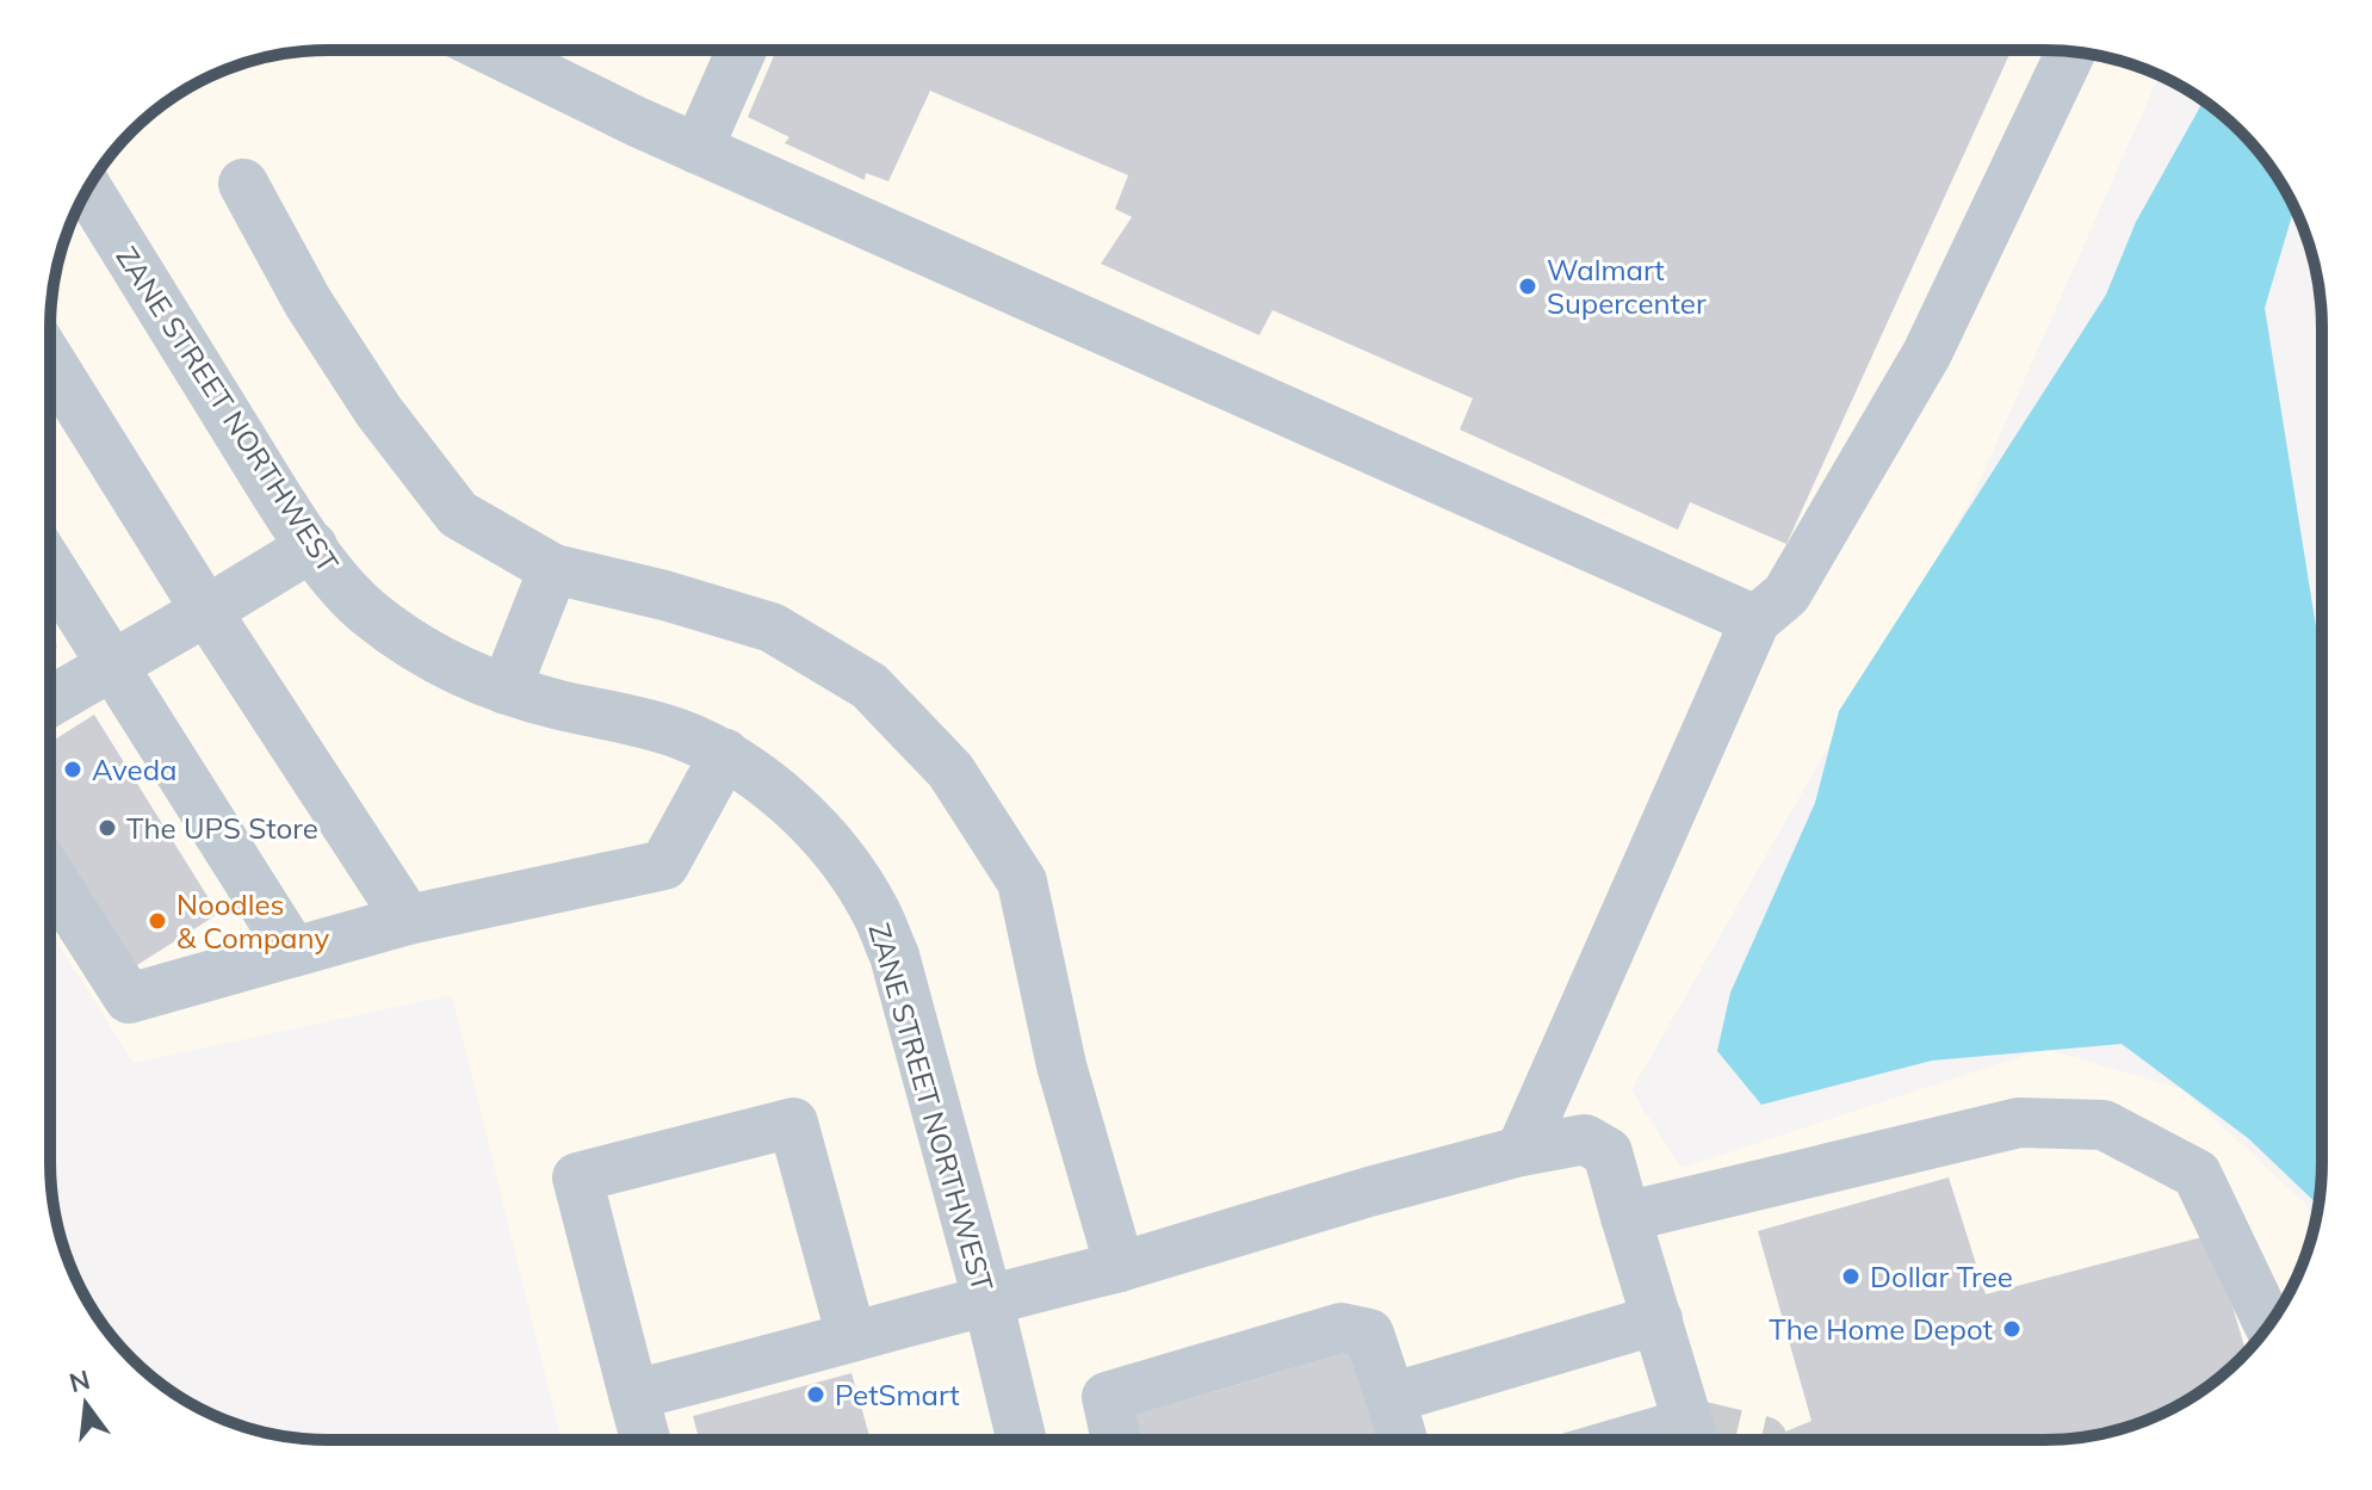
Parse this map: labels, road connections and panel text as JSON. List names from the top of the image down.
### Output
{
  "streets": {
    "street": ["ZANE STREET NORTHWEST"]
  },
  "places": [
    "Walmart Supercenter",
    "Aveda",
    "The UPS Store",
    "Noodles & Company",
    "Dollar Tree",
    "The Home Depot",
    "PetSmart"
  ],
  "north": "top"
}
